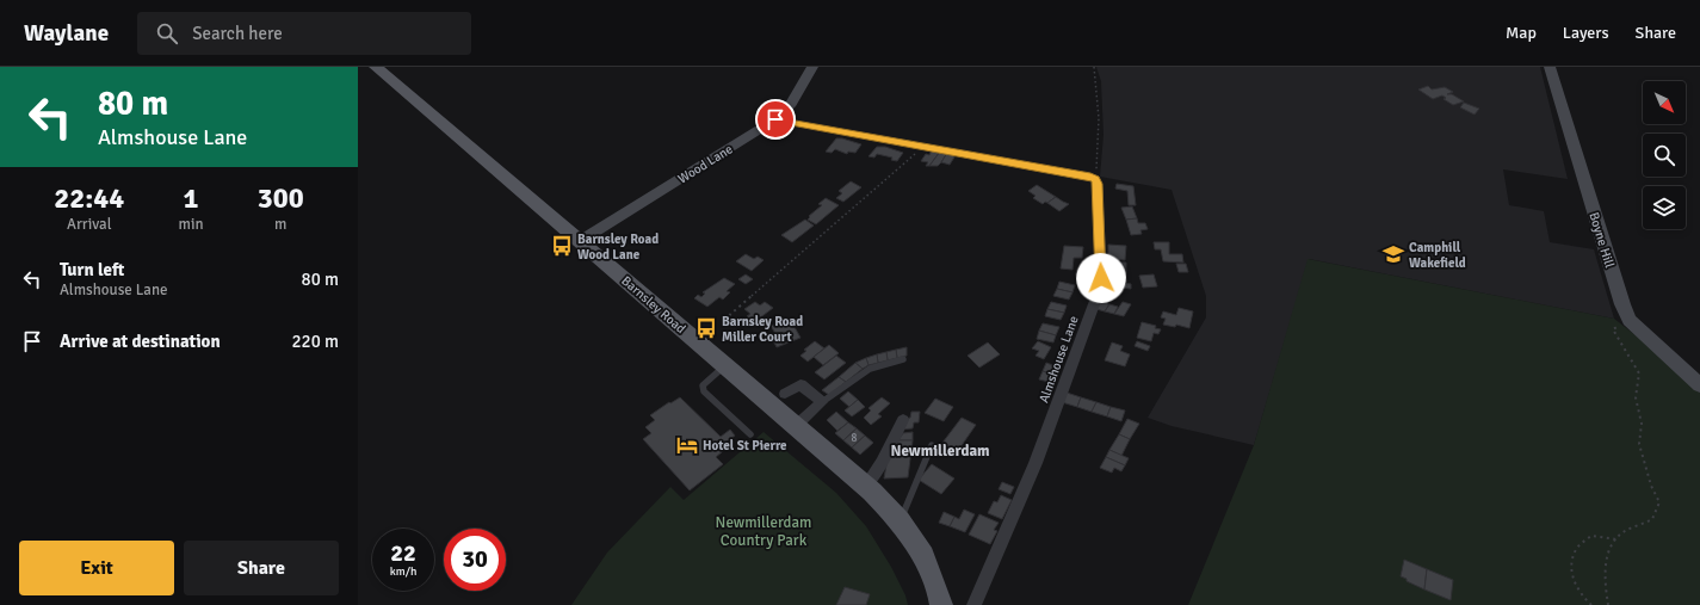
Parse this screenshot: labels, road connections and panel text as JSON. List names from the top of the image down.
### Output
{
  "streets": {
    "main road": ["Barnsley Road"],
    "street": ["Wood Lane", "Boyne Hill", "Almshouse Lane"]
  },
  "crossings": [
    ["Wood Lane", "Barnsley Road"]
  ],
  "districts": ["Newmillerdam"],
  "parks": ["Newmillerdam Country Park"],
  "places": {
    "bus stop": ["Barnsley Road Wood Lane", "Barnsley Road Miller Court"],
    "school or university": ["Camphill Wakefield"],
    "hotel": ["Hotel St Pierre"]
  },
  "house_numbers": ["8"],
  "north": "bottom right",
  "page": {
    "header": "Waylane",
    "search": "Search here",
    "nav": ["Map", "Layers", "Share"],
    "turn": ["80 m", "Almshouse Lane"],
    "eta": [
      "22:44",
      "Arrival",
      "1",
      "min",
      "300",
      "m"
    ],
    "list": [
      {
        "name": "Turn left",
        "note": "Almshouse Lane",
        "value": "80 m"
      },
      {
        "name": "Arrive at destination",
        "value": "220 m"
      }
    ],
    "speed": "22 km/h",
    "limit": "30",
    "buttons": ["Exit", "Share"]
  }
}
